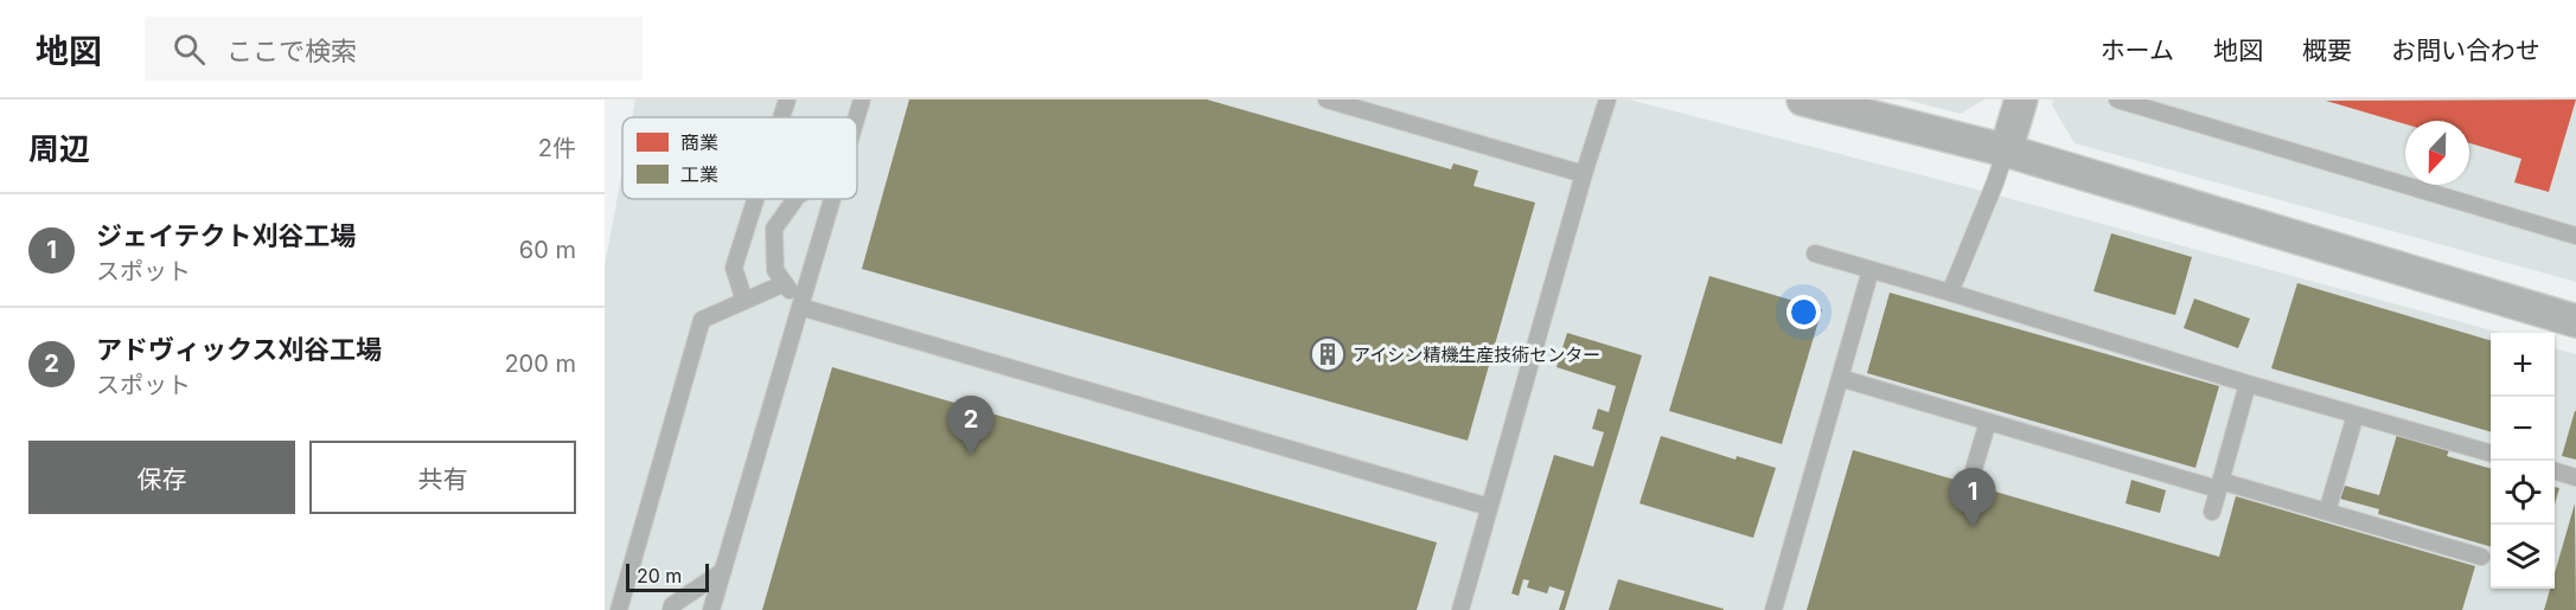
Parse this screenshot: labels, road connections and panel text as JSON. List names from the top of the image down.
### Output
{
  "places": {
    "building": ["アイシン精機生産技術センター"]
  },
  "legend": ["商業", "工業"],
  "scale_bar": "20 m",
  "north": "bottom",
  "page": {
    "header": "地図",
    "search": "ここで検索",
    "nav": [
      "ホーム",
      "地図",
      "概要",
      "お問い合わせ"
    ],
    "heading": ["周辺", "2件"],
    "list": [
      {
        "mark": "1",
        "name": "ジェイテクト刈谷工場",
        "note": "スポット",
        "value": "60 m"
      },
      {
        "mark": "2",
        "name": "アドヴィックス刈谷工場",
        "note": "スポット",
        "value": "200 m"
      }
    ],
    "map_buttons": ["+", "−"],
    "pins": ["2", "1"],
    "buttons": ["保存", "共有"],
    "scale": "20 m"
  }
}
